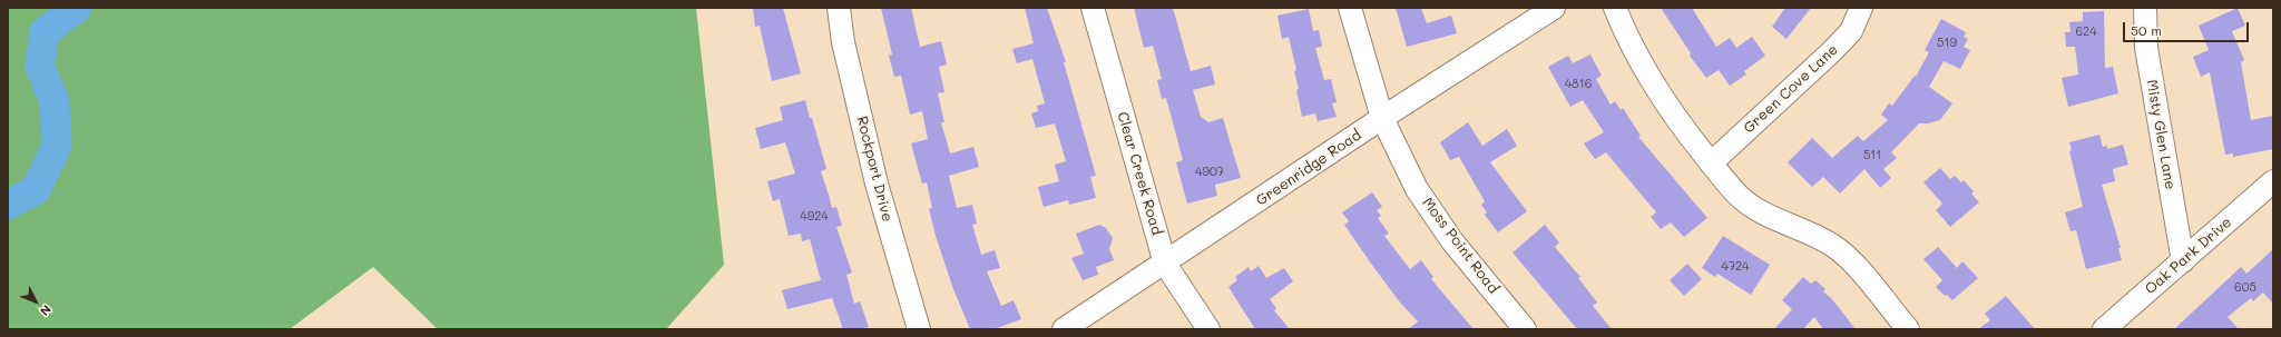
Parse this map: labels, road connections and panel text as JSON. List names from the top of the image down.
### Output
{
  "streets": {
    "street": [
      "Green Cove Lane",
      "Misty Glen Lane",
      "Greenridge Road",
      "Rockport Drive",
      "Clear Creek Road",
      "Moss Point Road",
      "Oak Park Drive"
    ]
  },
  "crossings": [
    ["Misty Glen Lane", "Oak Park Drive"],
    ["Greenridge Road", "Clear Creek Road"],
    ["Greenridge Road", "Moss Point Road"]
  ],
  "house_numbers": [
    "624",
    "519",
    "4816",
    "511",
    "4907",
    "4924",
    "4724",
    "605"
  ],
  "scale_bar": "50 m",
  "north": "bottom right"
}
